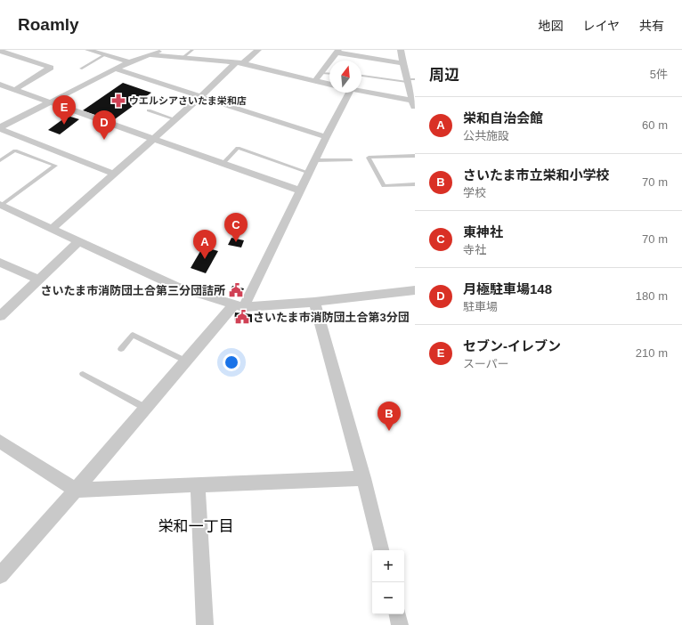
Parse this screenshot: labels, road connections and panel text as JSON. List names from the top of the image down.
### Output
{
  "districts": ["栄和一丁目"],
  "places": {
    "pharmacy": ["ウエルシアさいたま栄和店"],
    "public building": ["さいたま市消防団土合第三分団詰所", "さいたま市消防団土合第3分団"]
  },
  "north": "top",
  "page": {
    "header": "Roamly",
    "nav": ["地図", "レイヤ", "共有"],
    "heading": ["周辺", "5件"],
    "pins": [
      "E",
      "D",
      "C",
      "A",
      "B"
    ],
    "list": [
      {
        "mark": "A",
        "name": "栄和自治会館",
        "note": "公共施設",
        "value": "60 m"
      },
      {
        "mark": "B",
        "name": "さいたま市立栄和小学校",
        "note": "学校",
        "value": "70 m"
      },
      {
        "mark": "C",
        "name": "東神社",
        "note": "寺社",
        "value": "70 m"
      },
      {
        "mark": "D",
        "name": "月極駐車場148",
        "note": "駐車場",
        "value": "180 m"
      },
      {
        "mark": "E",
        "name": "セブン-イレブン",
        "note": "スーパー",
        "value": "210 m"
      }
    ],
    "map_buttons": ["+", "−"]
  }
}
